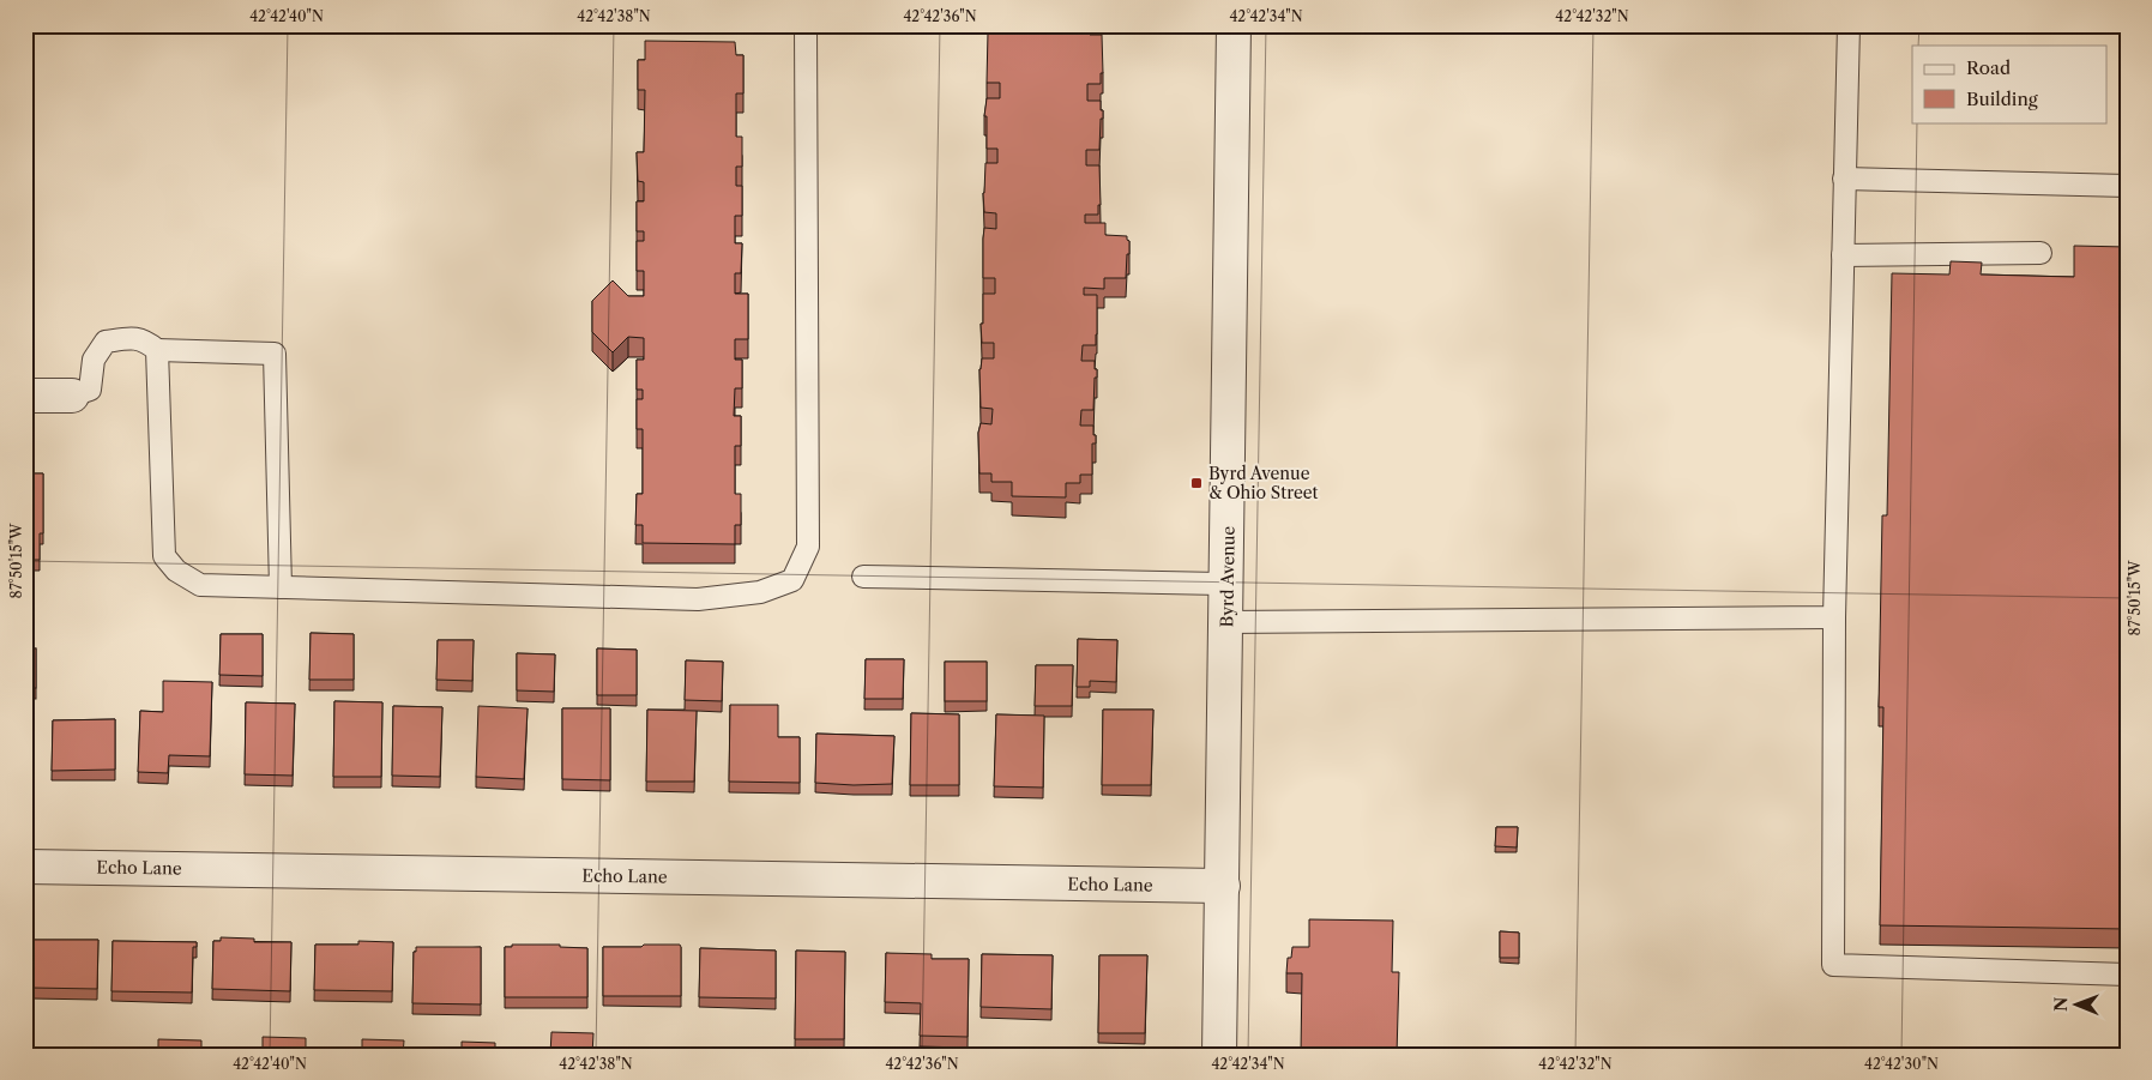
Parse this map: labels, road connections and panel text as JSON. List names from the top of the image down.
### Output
{
  "streets": {
    "street": ["Byrd Avenue", "Echo Lane"]
  },
  "crossings": [
    ["Byrd Avenue", "Echo Lane"]
  ],
  "places": {
    "transit": ["Byrd Avenue & Ohio Street"]
  },
  "legend": ["Road", "Building"],
  "north": "left",
  "coordinates": [
    "42°42'40\"N",
    "42°42'38\"N",
    "42°42'36\"N",
    "42°42'34\"N",
    "42°42'32\"N",
    "87°50'15\"W",
    "42°42'30\"N"
  ]
}
